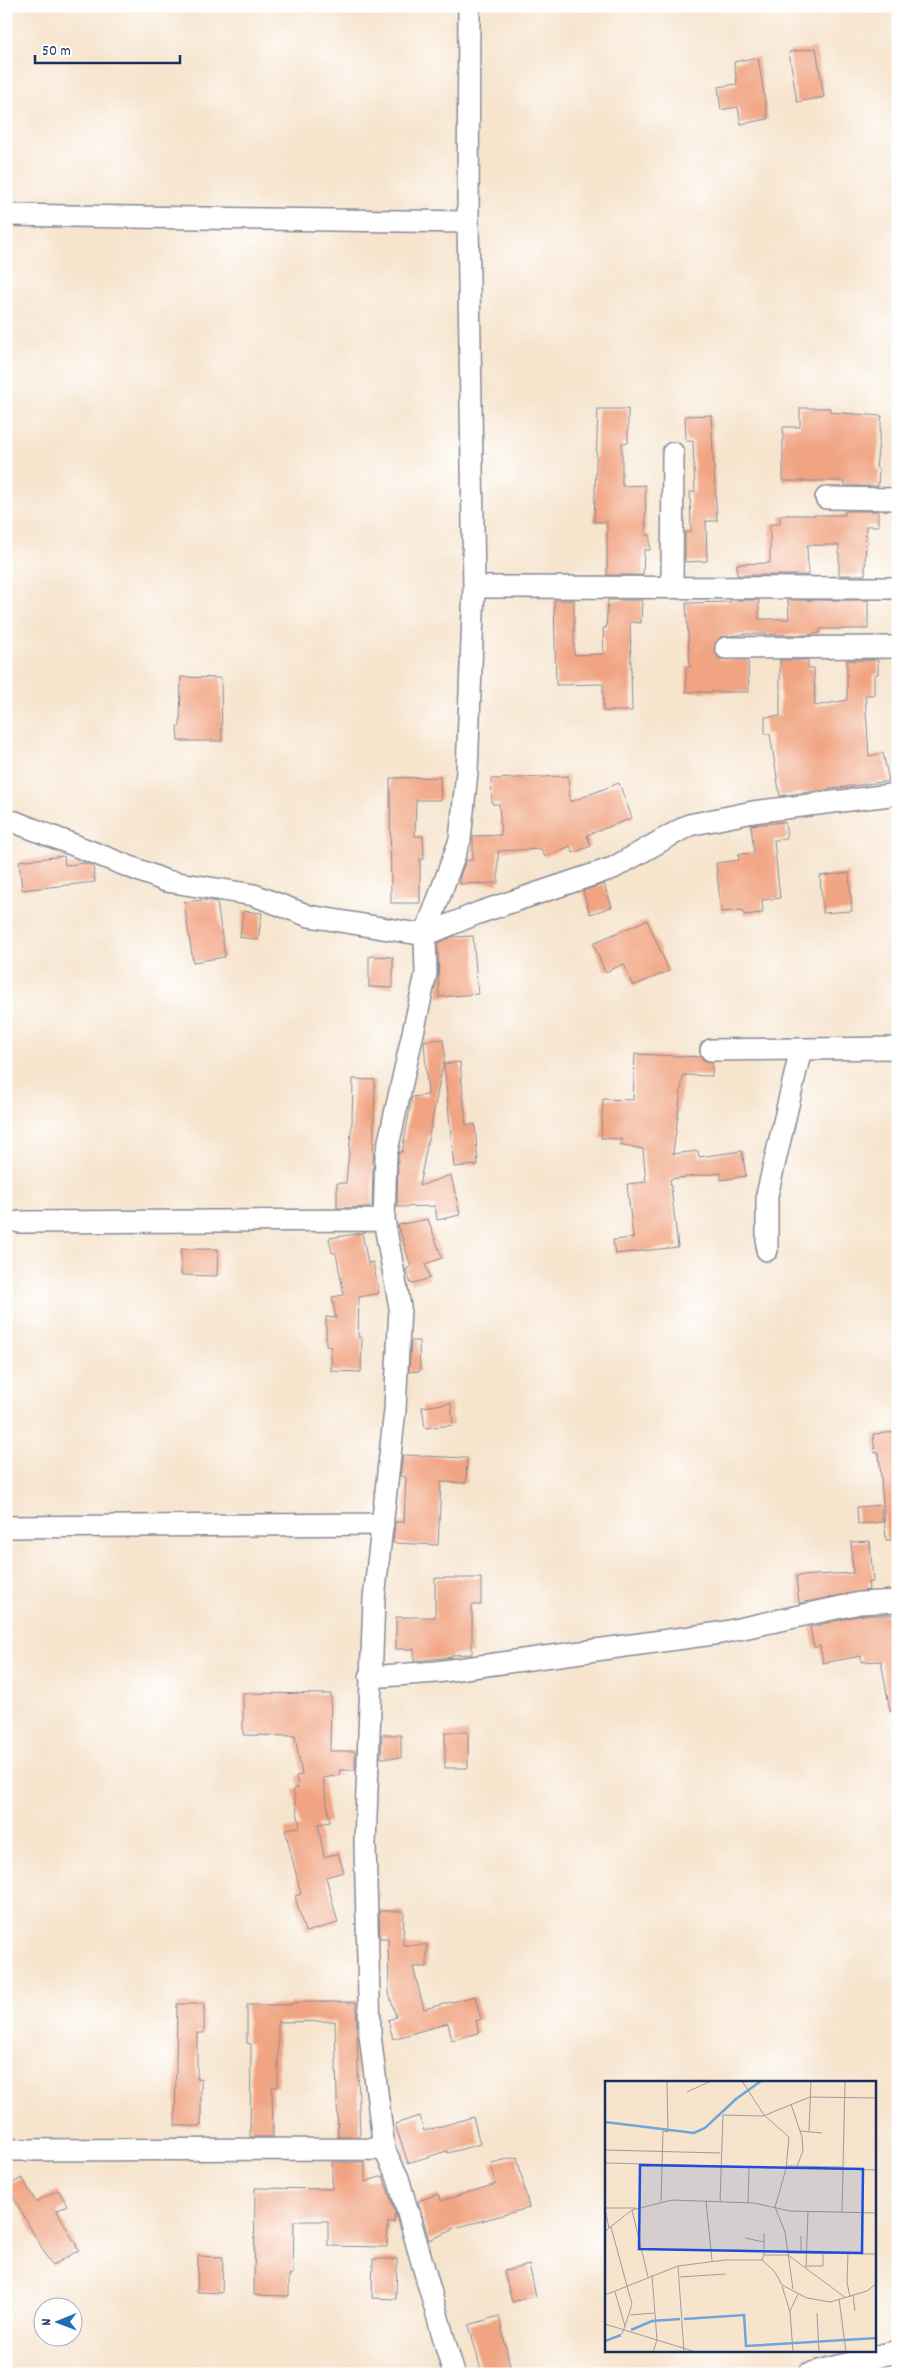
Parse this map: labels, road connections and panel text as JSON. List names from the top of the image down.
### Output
{
  "scale_bar": "50 m",
  "north": "left"
}
